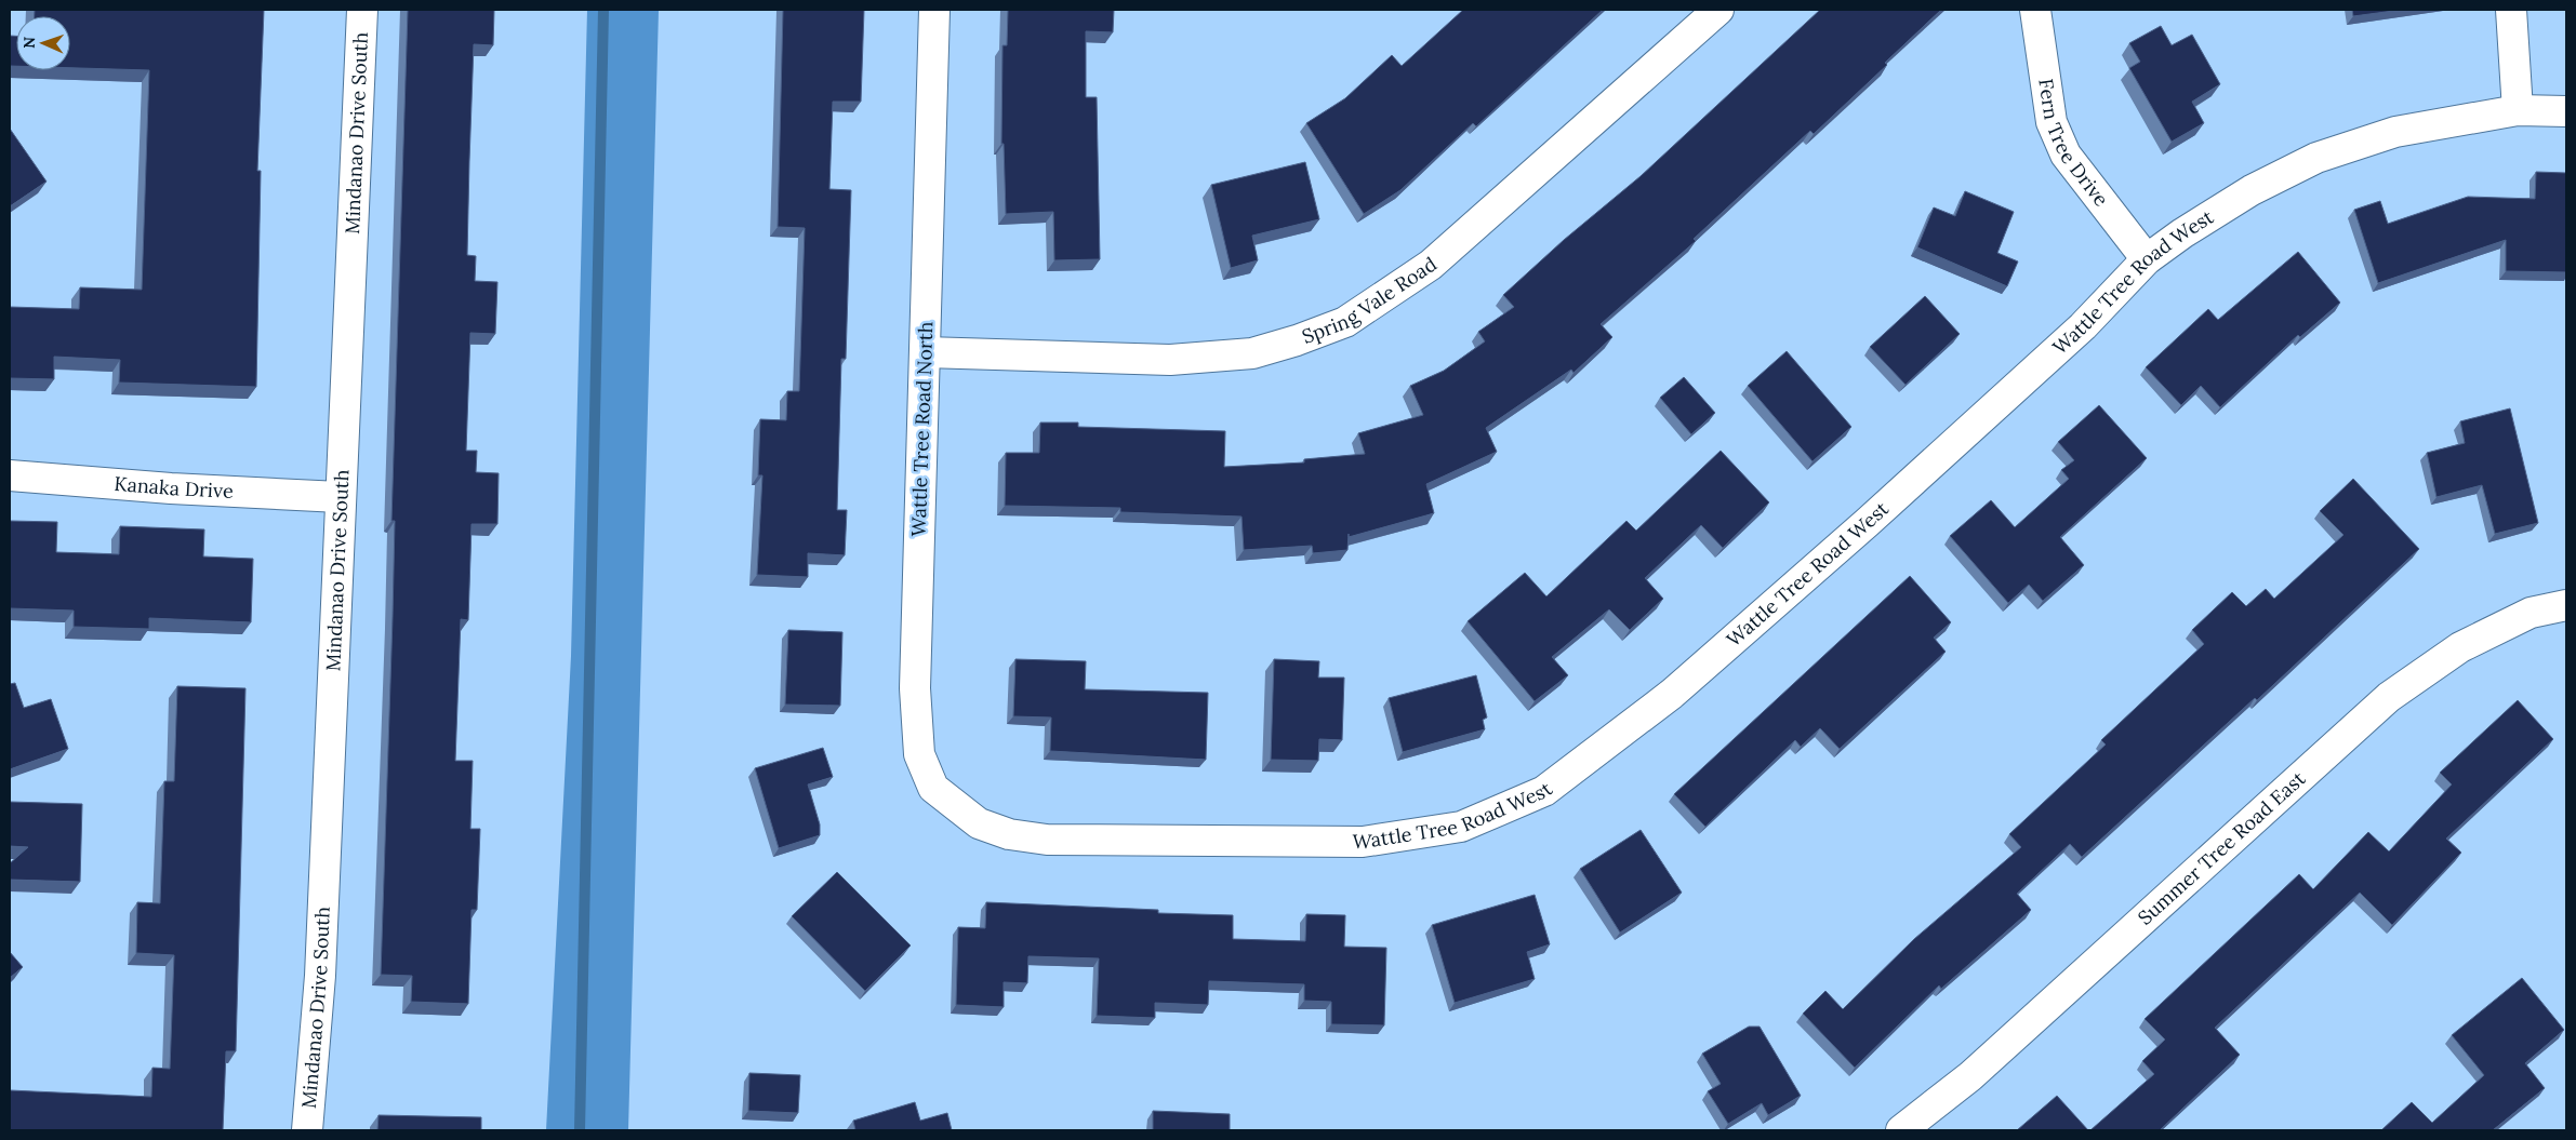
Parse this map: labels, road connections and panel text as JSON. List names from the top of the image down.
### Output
{
  "streets": {
    "street": [
      "Mindanao Drive South",
      "Fern Tree Drive",
      "Wattle Tree Road West",
      "Spring Vale Road",
      "Wattle Tree Road North",
      "Kanaka Drive",
      "Summer Tree Road East"
    ]
  },
  "crossings": [
    ["Mindanao Drive South", "Kanaka Drive"],
    ["Fern Tree Drive", "Wattle Tree Road West"],
    ["Wattle Tree Road West", "Wattle Tree Road North"],
    ["Spring Vale Road", "Wattle Tree Road North"]
  ],
  "north": "left"
}
